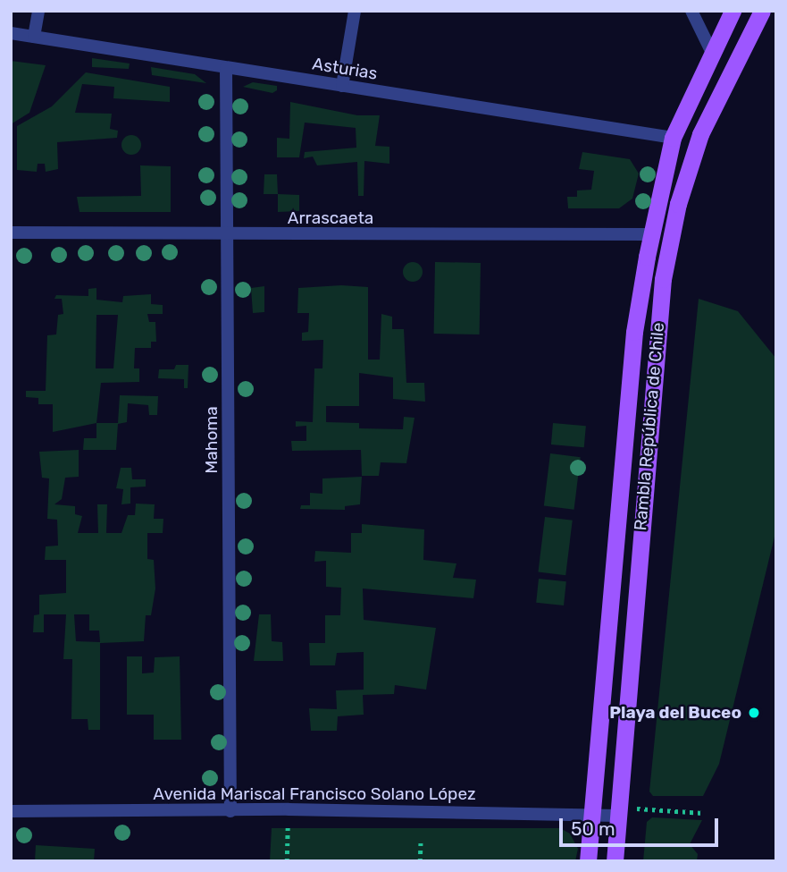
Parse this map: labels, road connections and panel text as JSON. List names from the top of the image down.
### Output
{
  "streets": {
    "main road": ["Rambla República de Chile"],
    "street": [
      "Asturias",
      "Arrascaeta",
      "Mahoma",
      "Avenida Mariscal Francisco Solano López"
    ]
  },
  "crossings": [
    ["Asturias", "Rambla República de Chile"],
    ["Asturias", "Mahoma"],
    ["Arrascaeta", "Rambla República de Chile"],
    ["Arrascaeta", "Mahoma"],
    ["Rambla República de Chile", "Avenida Mariscal Francisco Solano López"],
    ["Mahoma", "Avenida Mariscal Francisco Solano López"]
  ],
  "places": ["Playa del Buceo"],
  "scale_bar": "50 m"
}
